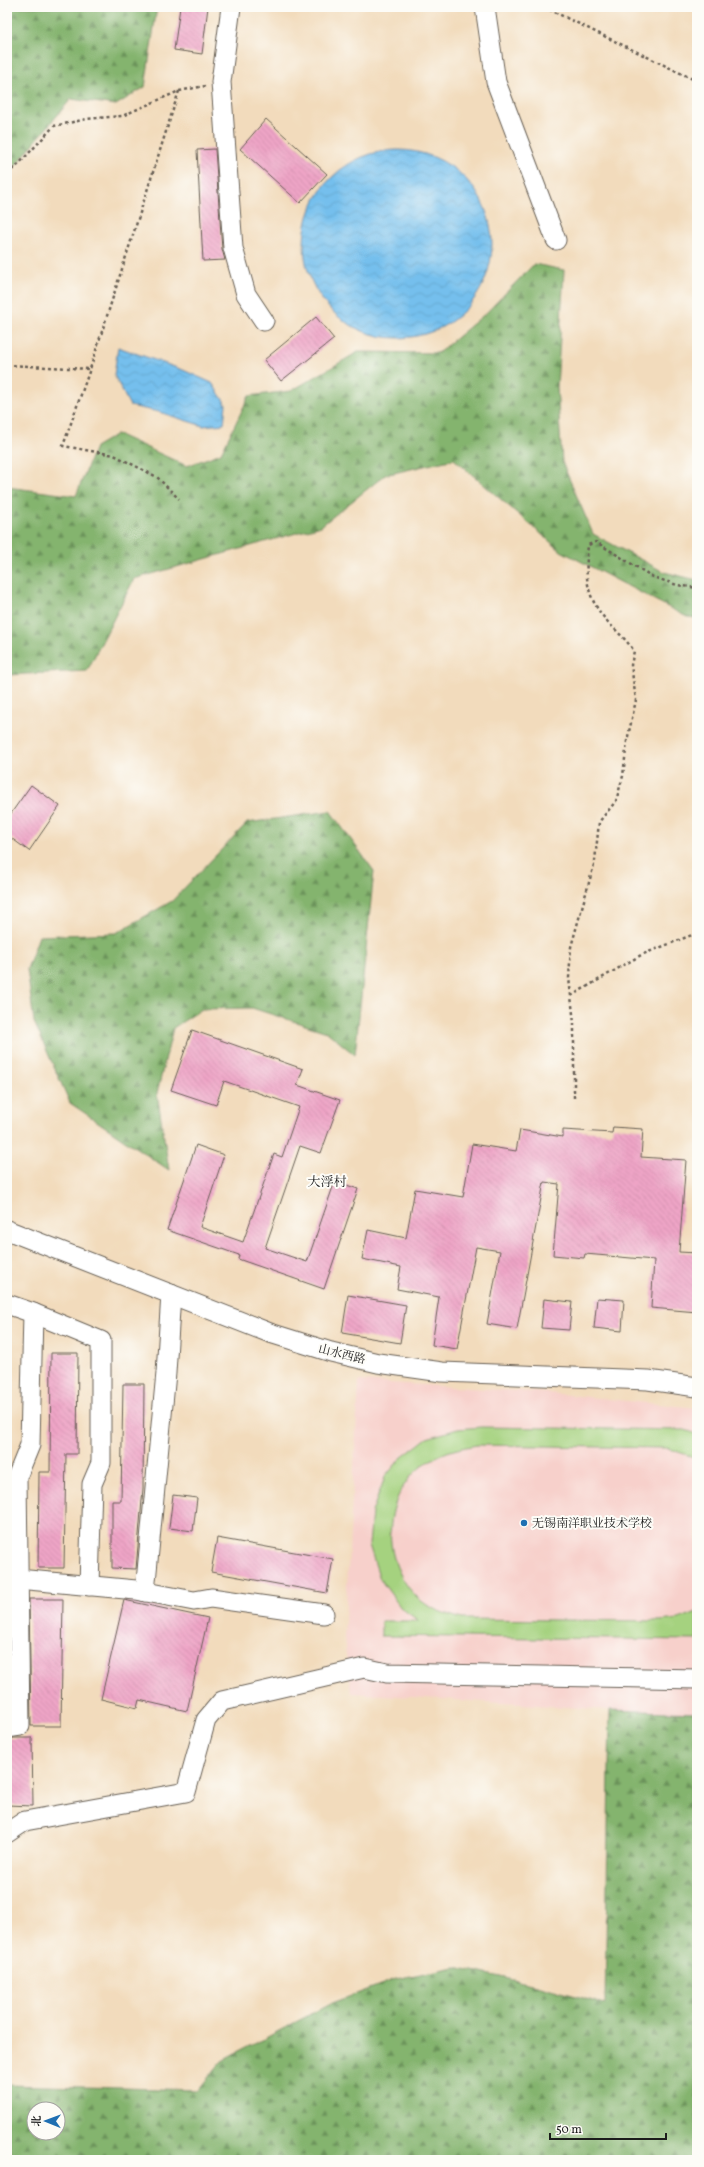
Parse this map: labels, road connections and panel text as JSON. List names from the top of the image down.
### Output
{
  "streets": {
    "street": ["山水西路"]
  },
  "districts": ["大浮村"],
  "places": ["无锡南洋职业技术学校"],
  "scale_bar": "50 m",
  "north": "left"
}
